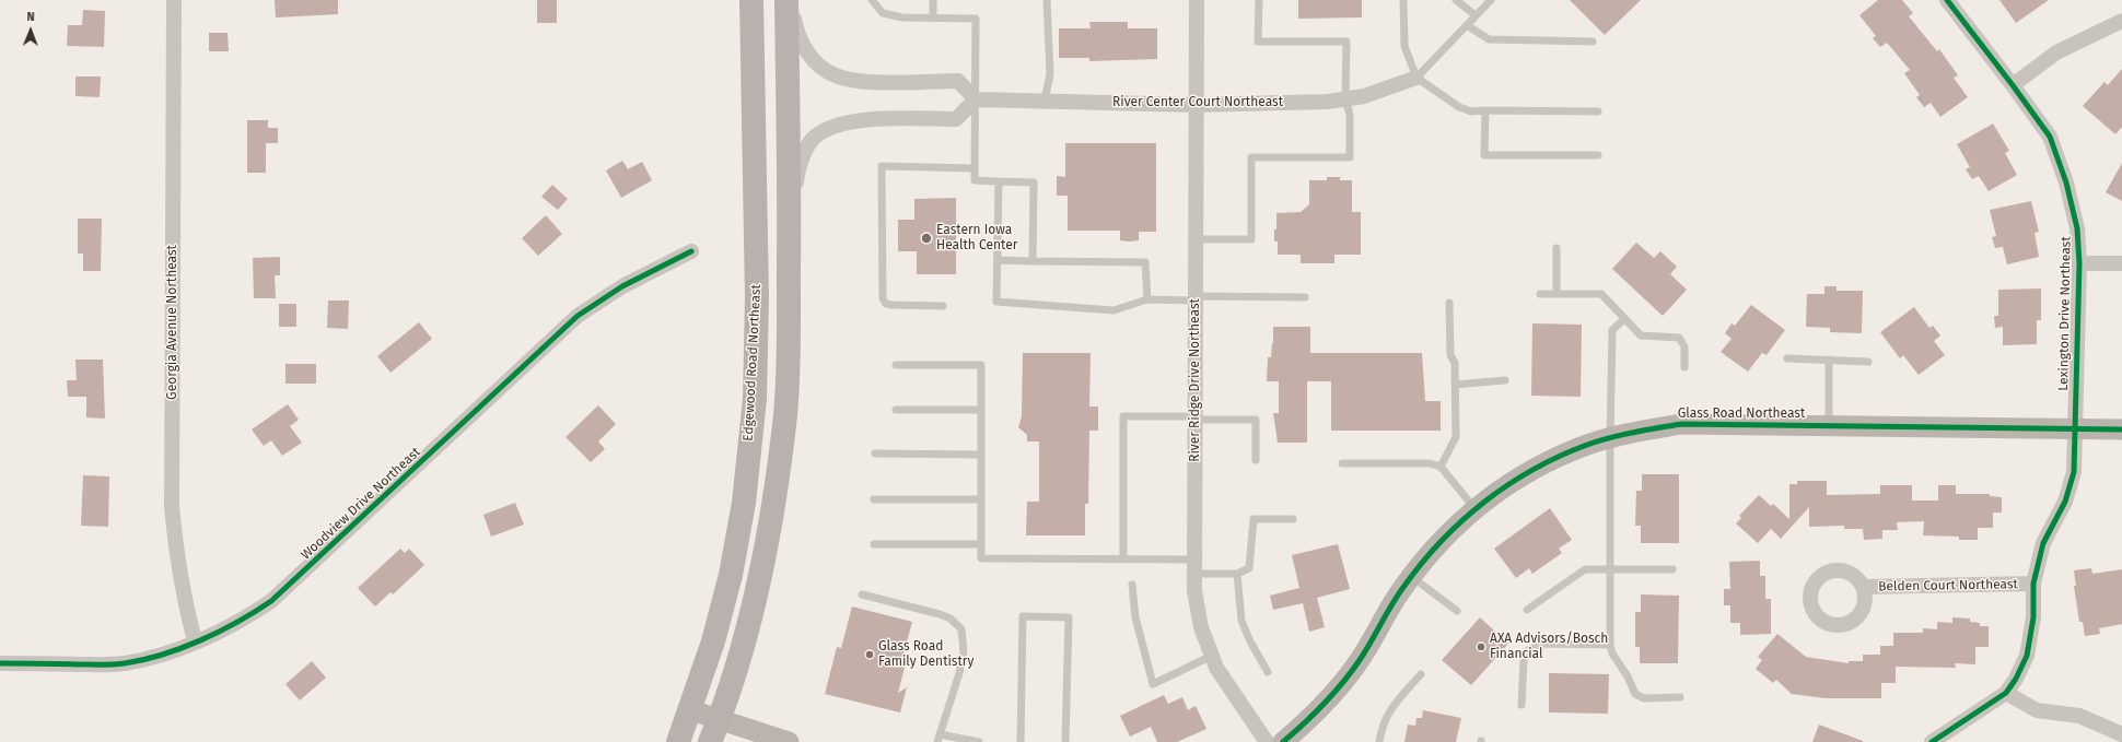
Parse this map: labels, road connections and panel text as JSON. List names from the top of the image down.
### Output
{
  "streets": {
    "main road": ["Edgewood Road Northeast"],
    "street": [
      "River Center Court Northeast",
      "Lexington Drive Northeast",
      "Georgia Avenue Northeast",
      "River Ridge Drive Northeast",
      "Glass Road Northeast",
      "Woodview Drive Northeast",
      "Belden Court Northeast"
    ]
  },
  "crossings": [
    ["River Center Court Northeast", "River Ridge Drive Northeast"],
    ["Lexington Drive Northeast", "Glass Road Northeast"],
    ["Lexington Drive Northeast", "Belden Court Northeast"],
    ["Georgia Avenue Northeast", "Woodview Drive Northeast"]
  ],
  "places": ["Eastern Iowa Health Center", "AXA Advisors/Bosch Financial", "Glass Road Family Dentistry"],
  "north": "top"
}
